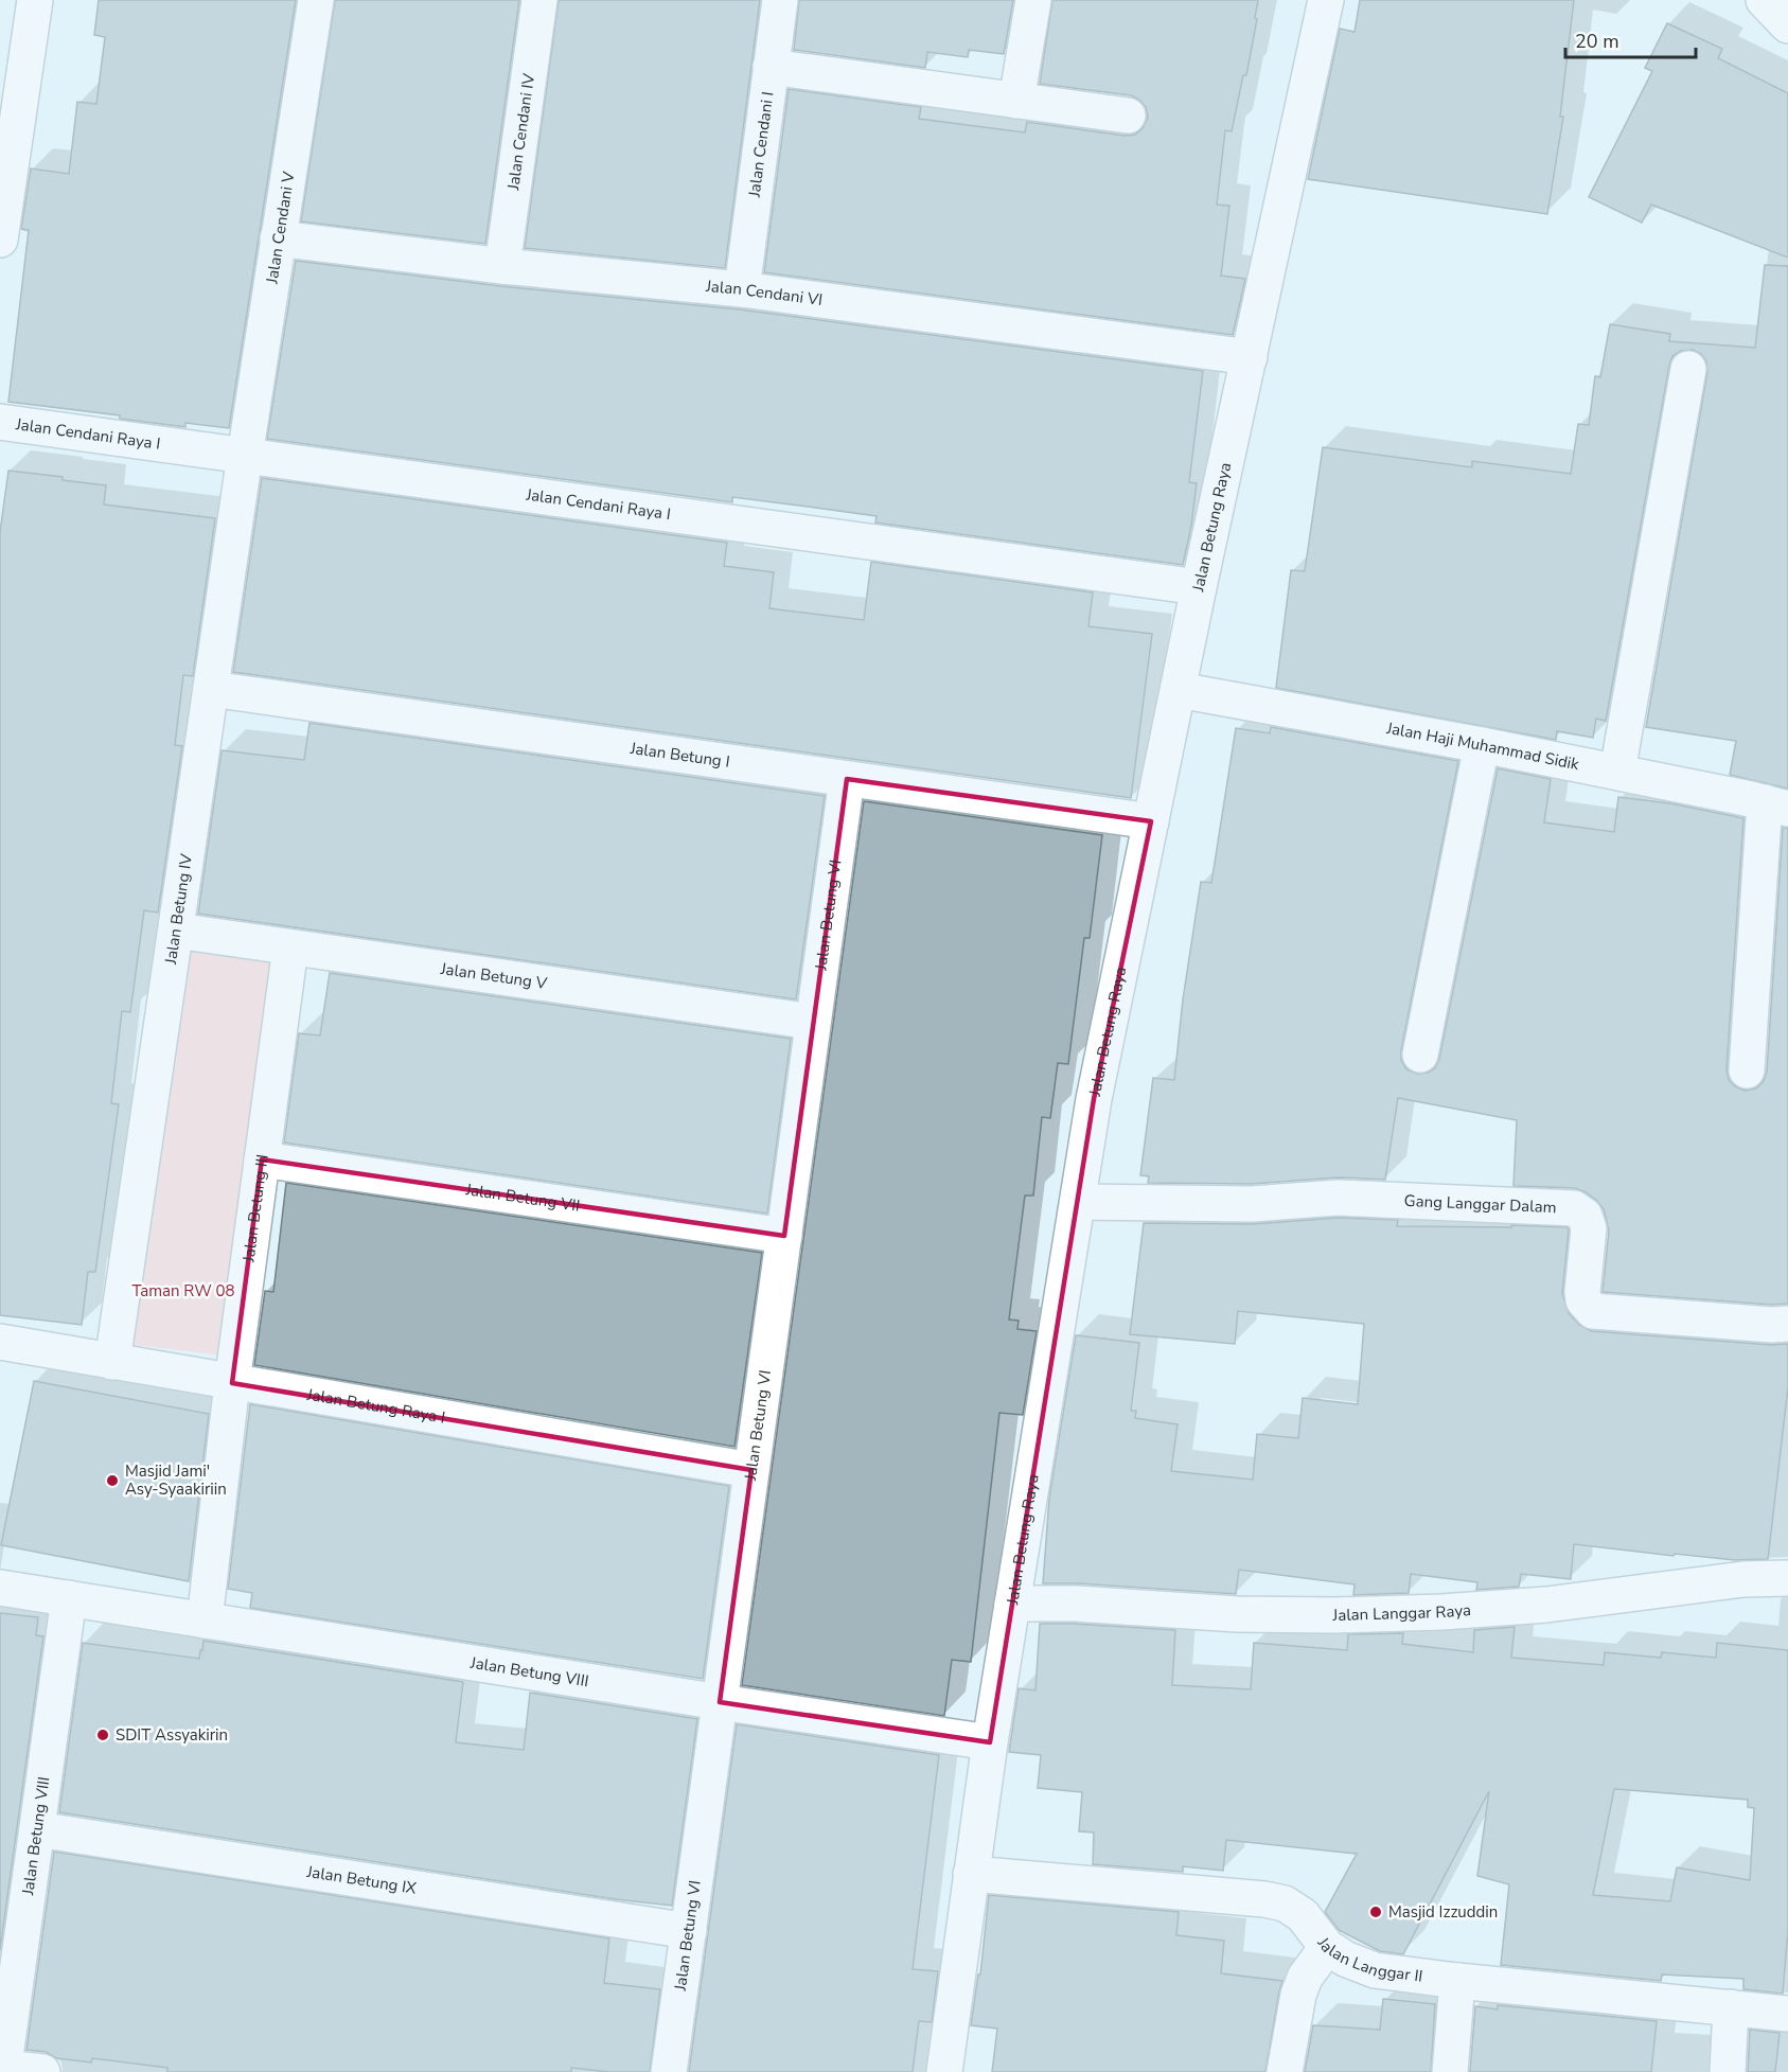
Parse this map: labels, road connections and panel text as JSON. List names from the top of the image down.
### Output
{
  "streets": {
    "street": [
      "Jalan Cendani IV",
      "Jalan Cendani I",
      "Jalan Cendani V",
      "Jalan Cendani VI",
      "Jalan Cendani Raya I",
      "Jalan Betung Raya",
      "Jalan Haji Muhammad Sidik",
      "Jalan Betung I",
      "Jalan Betung IV",
      "Jalan Betung VI",
      "Jalan Betung V",
      "Jalan Betung VII",
      "Gang Langgar Dalam",
      "Jalan Betung III",
      "Jalan Betung Raya I",
      "Jalan Langgar Raya",
      "Jalan Betung VIII",
      "Jalan Betung IX",
      "Jalan Langgar II"
    ]
  },
  "crossings": [
    ["Jalan Cendani IV", "Jalan Cendani VI"],
    ["Jalan Cendani I", "Jalan Cendani VI"],
    ["Jalan Cendani V", "Jalan Cendani VI"],
    ["Jalan Cendani V", "Jalan Cendani Raya I"],
    ["Jalan Cendani V", "Jalan Betung IV"],
    ["Jalan Cendani VI", "Jalan Betung Raya"],
    ["Jalan Cendani Raya I", "Jalan Betung Raya"],
    ["Jalan Cendani Raya I", "Jalan Betung IV"],
    ["Jalan Betung Raya", "Jalan Haji Muhammad Sidik"],
    ["Jalan Betung Raya", "Jalan Betung I"],
    ["Jalan Betung Raya", "Gang Langgar Dalam"],
    ["Jalan Betung Raya", "Jalan Langgar Raya"],
    ["Jalan Betung Raya", "Jalan Betung VIII"],
    ["Jalan Betung Raya", "Jalan Langgar II"],
    ["Jalan Betung I", "Jalan Betung IV"],
    ["Jalan Betung I", "Jalan Betung VI"],
    ["Jalan Betung IV", "Jalan Betung V"],
    ["Jalan Betung IV", "Jalan Betung Raya I"],
    ["Jalan Betung VI", "Jalan Betung V"],
    ["Jalan Betung VI", "Jalan Betung VII"],
    ["Jalan Betung VI", "Jalan Betung Raya I"],
    ["Jalan Betung VI", "Jalan Betung VIII"],
    ["Jalan Betung VI", "Jalan Betung IX"],
    ["Jalan Betung V", "Jalan Betung III"],
    ["Jalan Betung VII", "Jalan Betung III"],
    ["Jalan Betung III", "Jalan Betung Raya I"],
    ["Jalan Betung III", "Jalan Betung VIII"],
    ["Jalan Betung VIII", "Jalan Betung IX"]
  ],
  "parks": ["Taman RW 08"],
  "places": ["Masjid Jami' Asy-Syaakiriin", "SDIT Assyakirin", "Masjid Izzuddin"],
  "scale_bar": "20 m"
}
